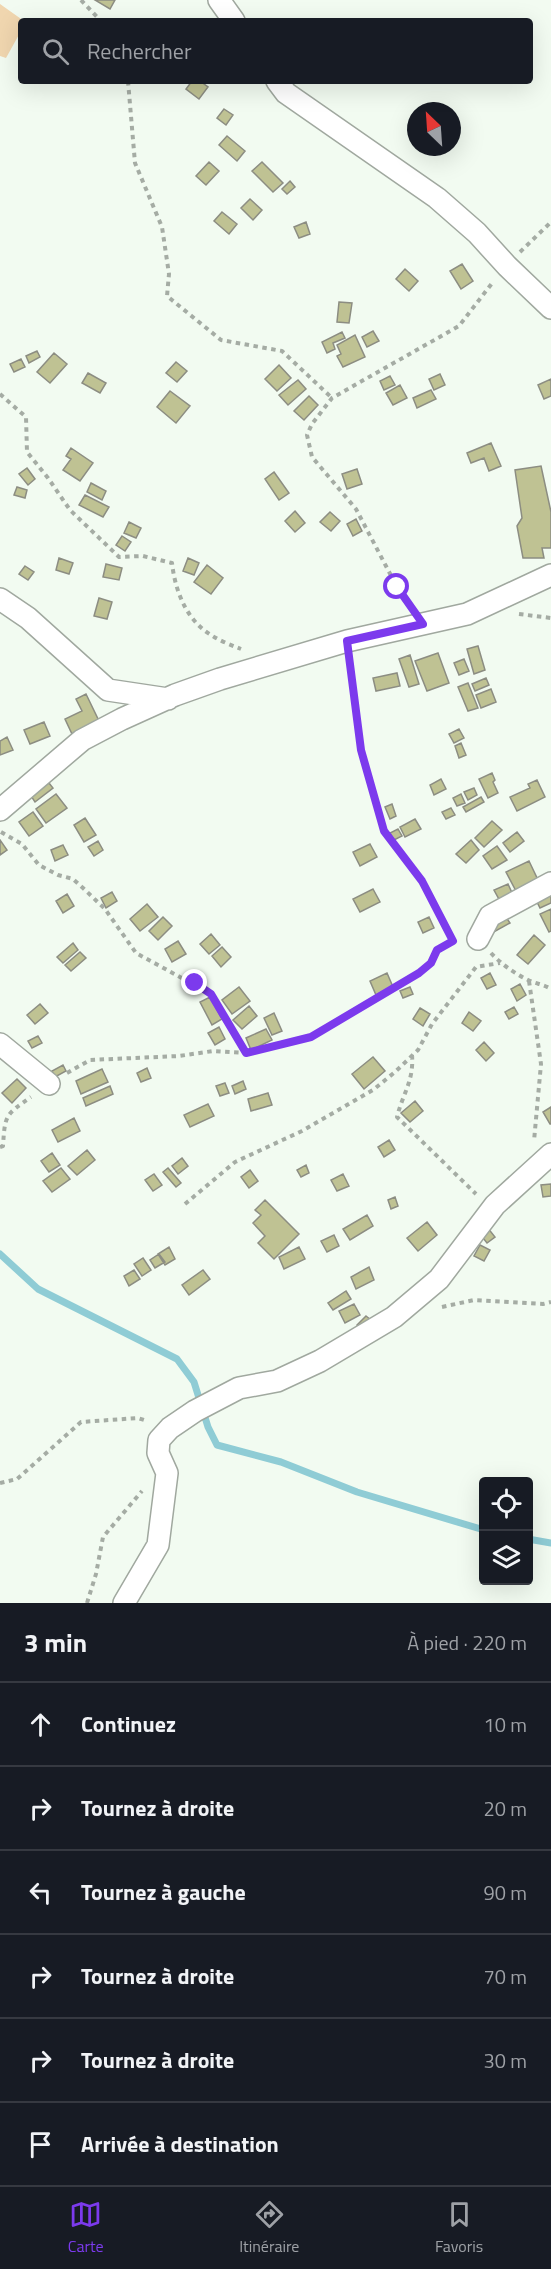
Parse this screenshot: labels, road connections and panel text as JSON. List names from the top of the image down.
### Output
{
  "north": "top left",
  "page": {
    "search": "Rechercher",
    "heading": ["3 min", "À pied · 220 m"],
    "list": [
      ["Continuez", "10 m"],
      ["Tournez à droite", "20 m"],
      ["Tournez à gauche", "90 m"],
      ["Tournez à droite", "70 m"],
      ["Tournez à droite", "30 m"],
      "Arrivée à destination"
    ],
    "nav": ["Carte", "Itinéraire", "Favoris"]
  }
}
